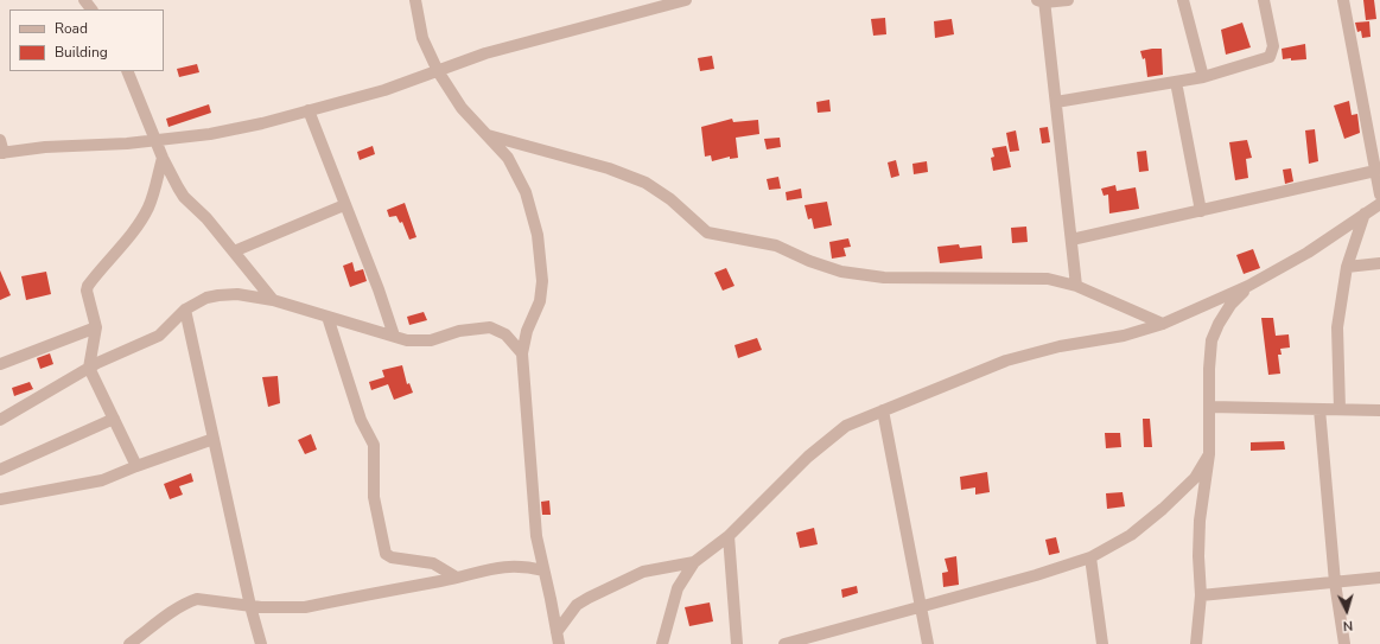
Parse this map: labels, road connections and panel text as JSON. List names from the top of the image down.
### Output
{
  "legend": ["Road", "Building"],
  "north": "bottom"
}
